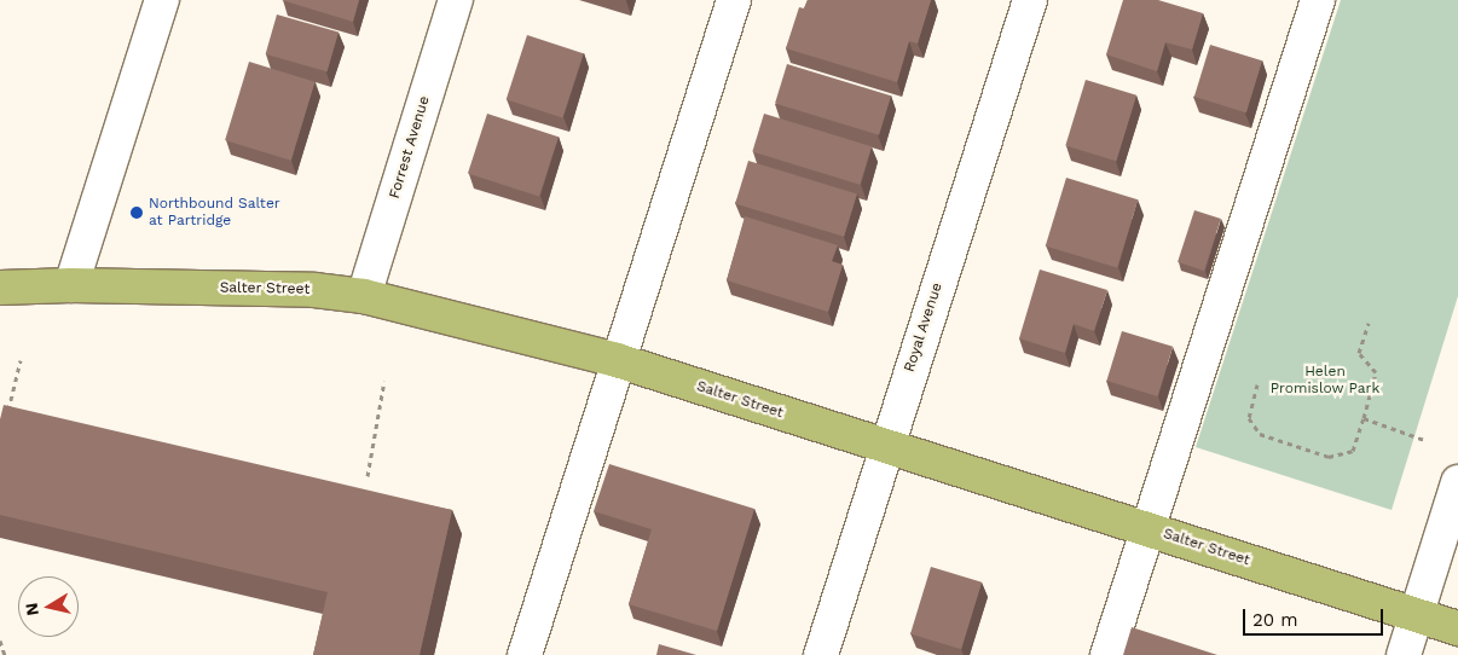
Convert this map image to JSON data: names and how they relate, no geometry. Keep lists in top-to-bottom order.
{
  "streets": {
    "main road": ["Salter Street"],
    "street": ["Forrest Avenue", "Royal Avenue"]
  },
  "crossings": [
    ["Forrest Avenue", "Salter Street"],
    ["Salter Street", "Royal Avenue"]
  ],
  "parks": ["Helen Promislow Park"],
  "places": ["Northbound Salter at Partridge"],
  "scale_bar": "20 m",
  "north": "left"
}
